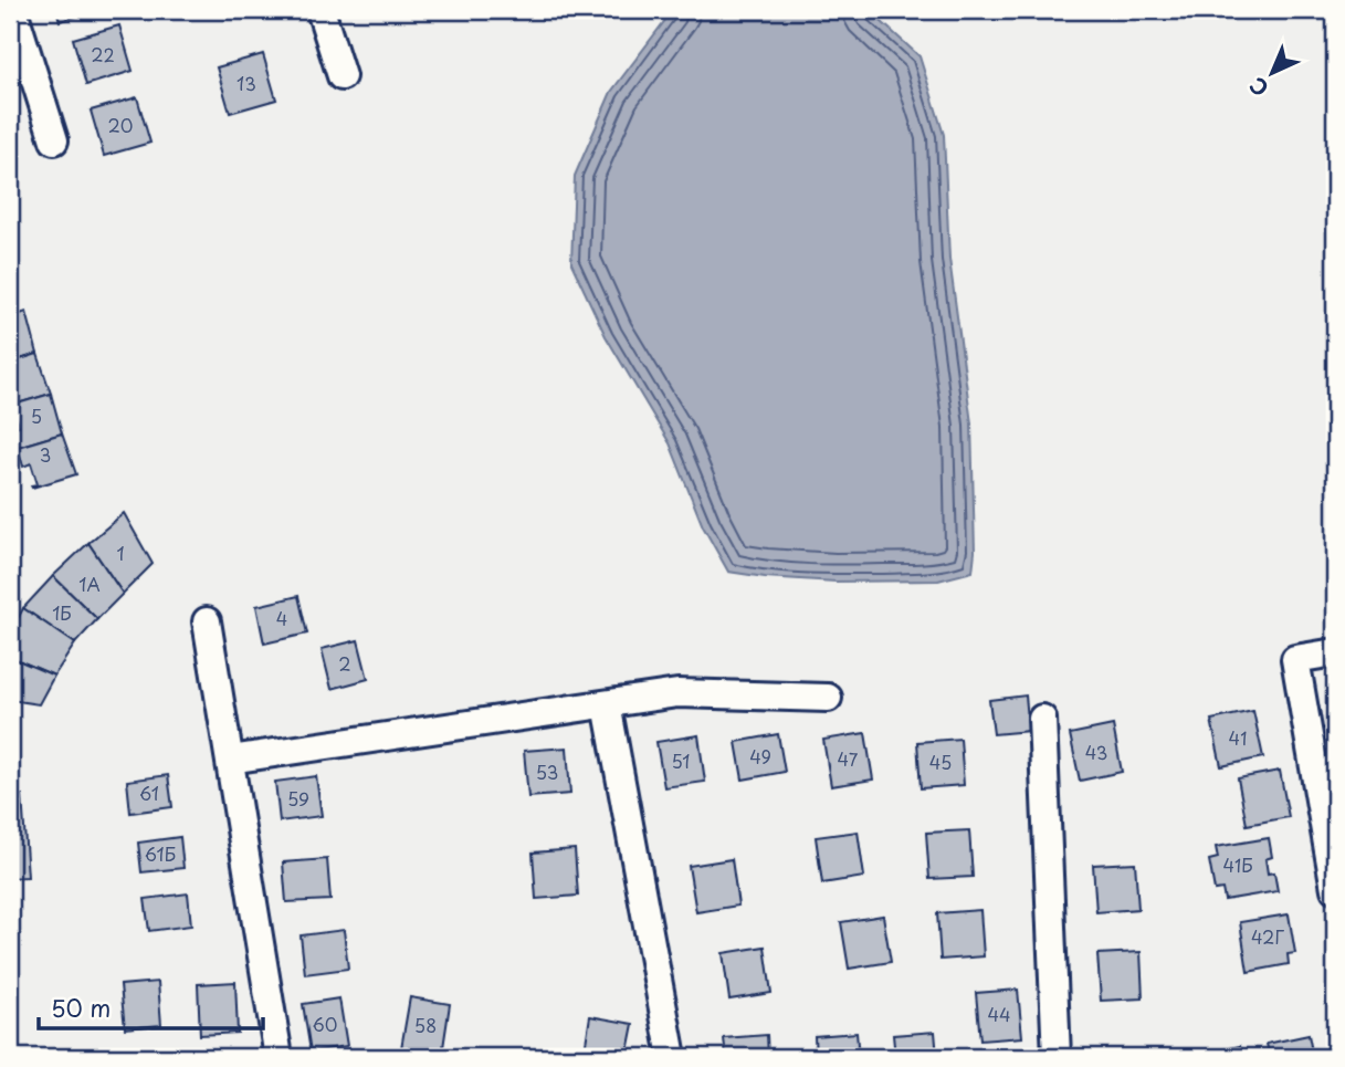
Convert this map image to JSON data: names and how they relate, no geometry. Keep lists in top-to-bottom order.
{
  "house_numbers": [
    "22",
    "13",
    "20",
    "5",
    "3",
    "1",
    "1А",
    "1Б",
    "4",
    "2",
    "41",
    "43",
    "49",
    "47",
    "51",
    "45",
    "53",
    "61",
    "59",
    "61Б",
    "41Б",
    "42Г",
    "44",
    "60",
    "58"
  ],
  "scale_bar": "50 m",
  "north": "bottom left"
}
